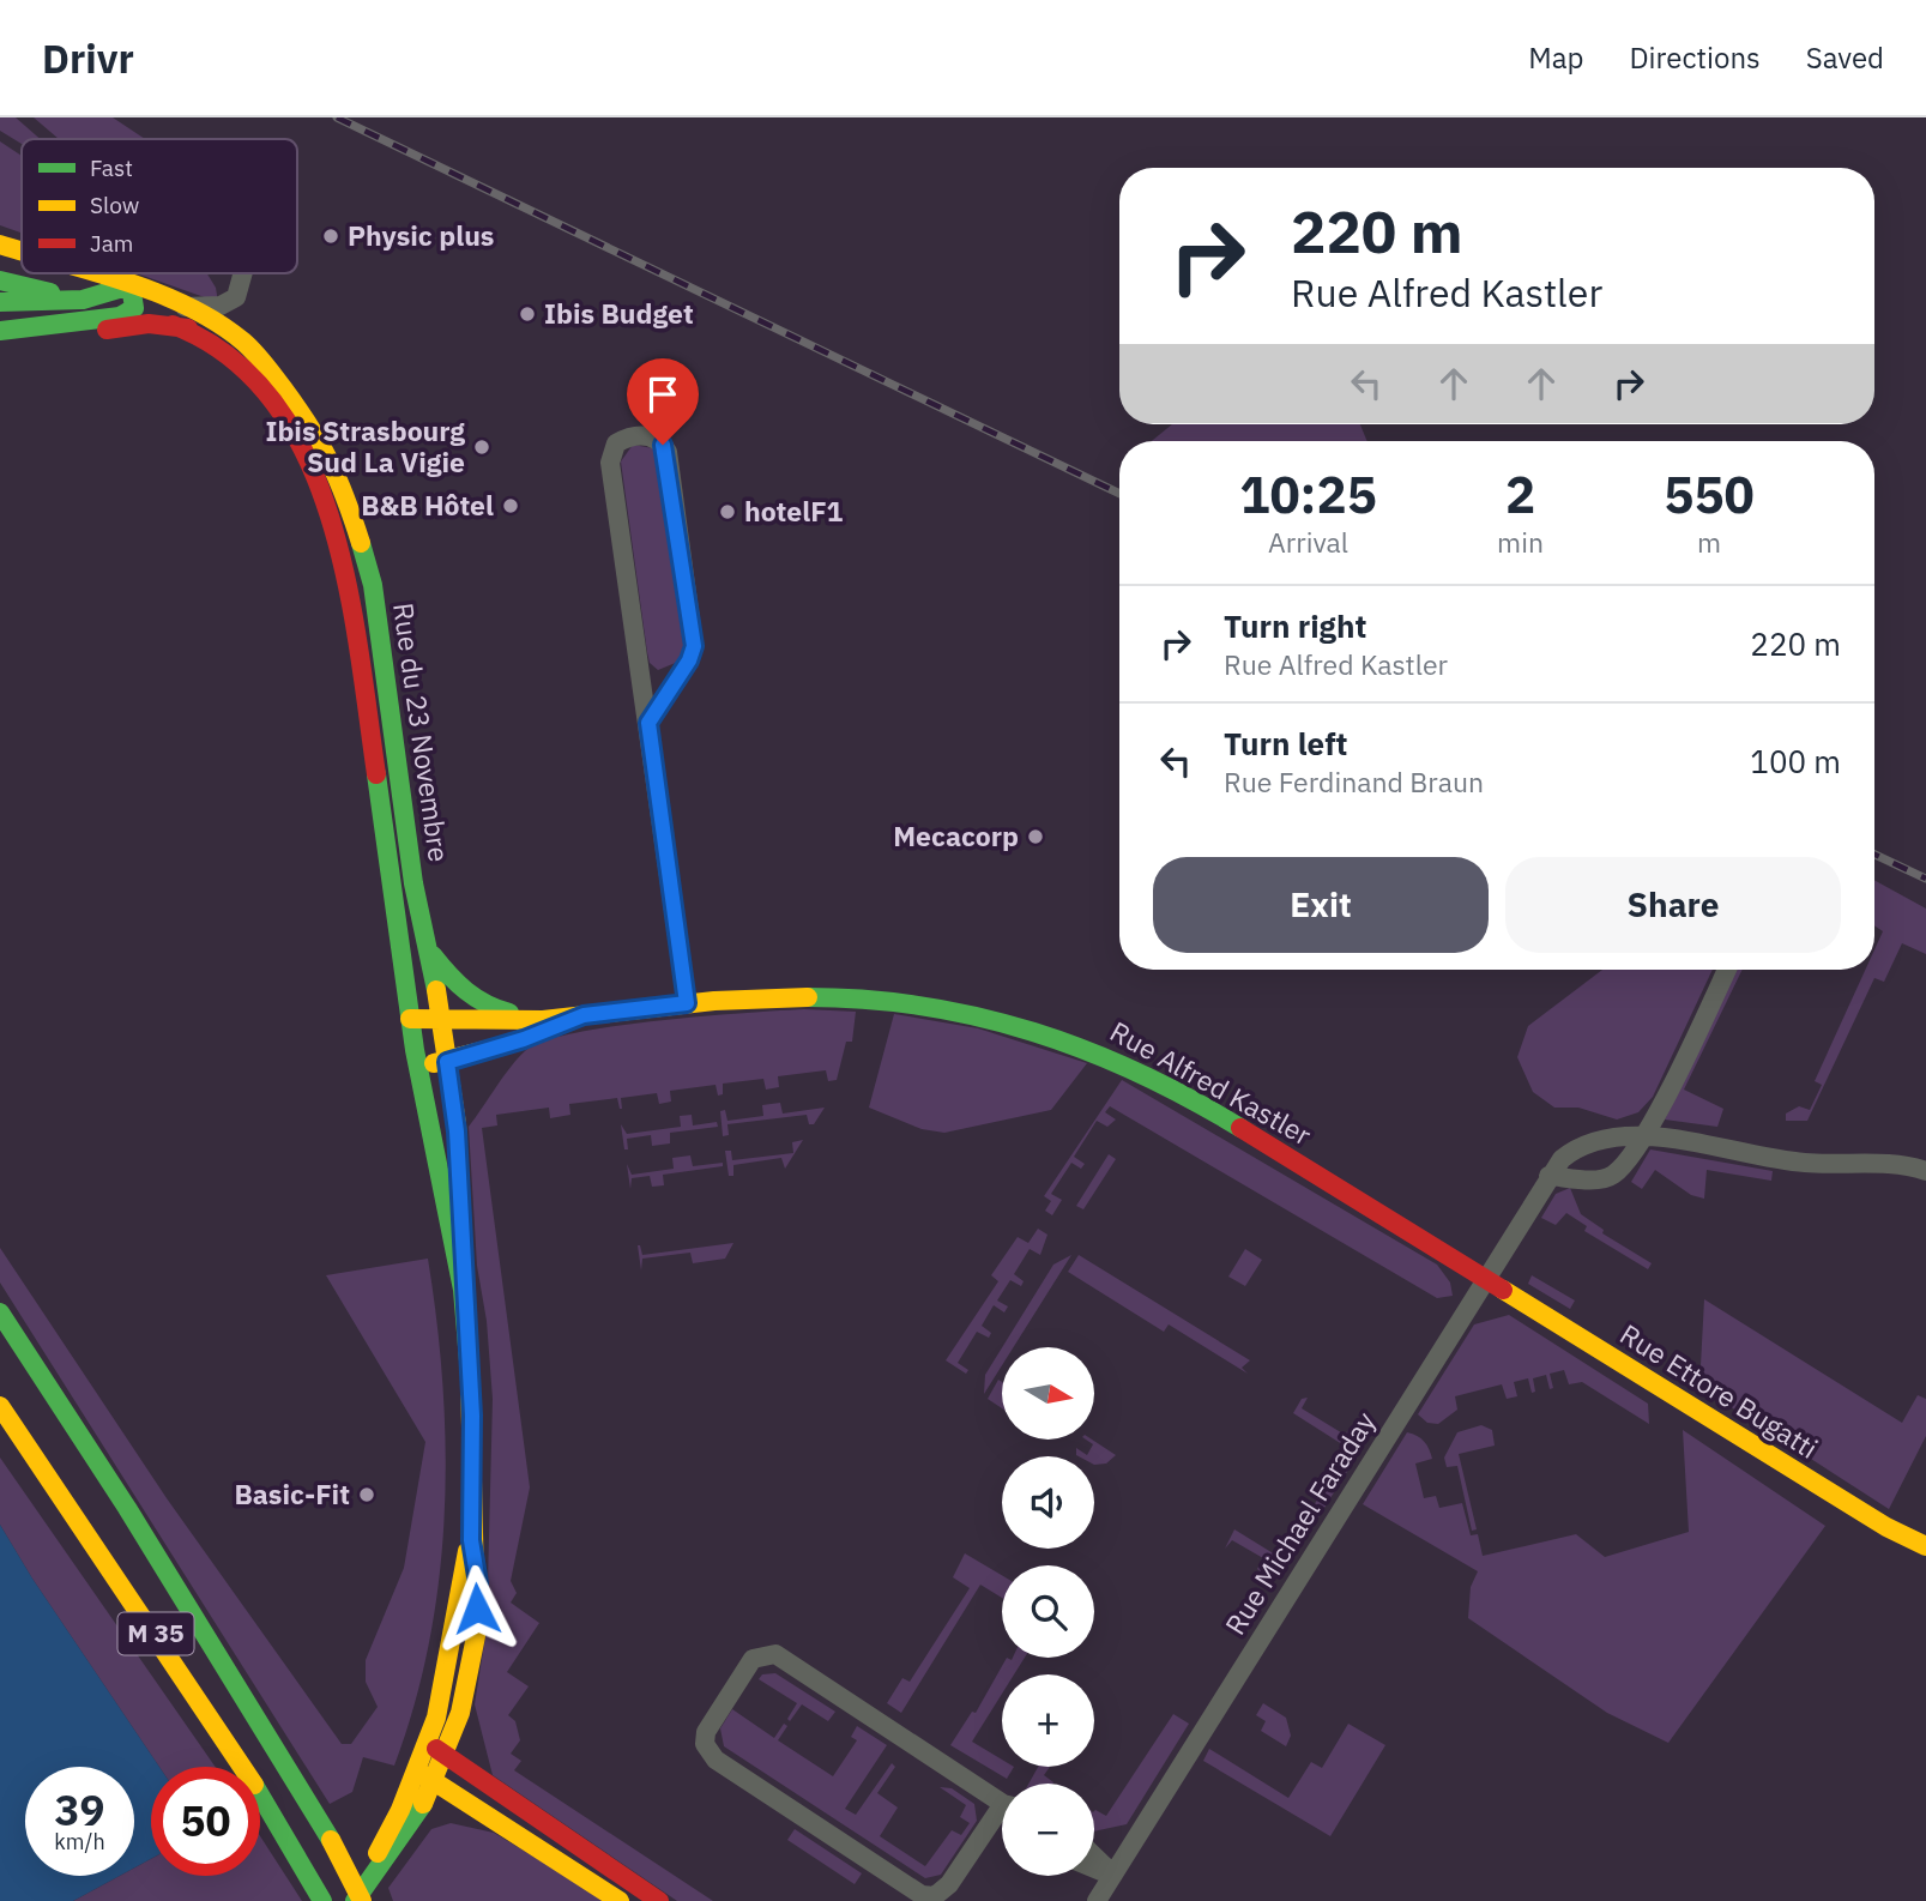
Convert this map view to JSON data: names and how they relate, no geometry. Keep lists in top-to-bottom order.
{
  "streets": {
    "main road": [
      "Rue du 23 Novembre",
      "Rue Alfred Kastler",
      "Rue Ettore Bugatti",
      "M 35"
    ],
    "street": ["Rue Michael Faraday"]
  },
  "crossings": [
    ["Rue du 23 Novembre", "Rue Alfred Kastler"],
    ["Rue Alfred Kastler", "Rue Ettore Bugatti"],
    ["Rue Alfred Kastler", "Rue Michael Faraday"],
    ["Rue Ettore Bugatti", "Rue Michael Faraday"]
  ],
  "places": [
    "Physic plus",
    "Ibis Budget",
    "Ibis Strasbourg Sud La Vigie",
    "B&B Hôtel",
    "hotelF1",
    "Mecacorp",
    "Basic-Fit"
  ],
  "legend": ["Fast", "Slow", "Jam"],
  "north": "right",
  "page": {
    "header": "Drivr",
    "nav": ["Map", "Directions", "Saved"],
    "turn": ["220 m", "Rue Alfred Kastler"],
    "eta": [
      "10:25",
      "Arrival",
      "2",
      "min",
      "550",
      "m"
    ],
    "list": [
      {
        "name": "Turn right",
        "note": "Rue Alfred Kastler",
        "value": "220 m"
      },
      {
        "name": "Turn left",
        "note": "Rue Ferdinand Braun",
        "value": "100 m"
      }
    ],
    "buttons": ["Exit", "Share"],
    "map_buttons": ["+", "−"],
    "speed": "39 km/h",
    "limit": "50"
  }
}
